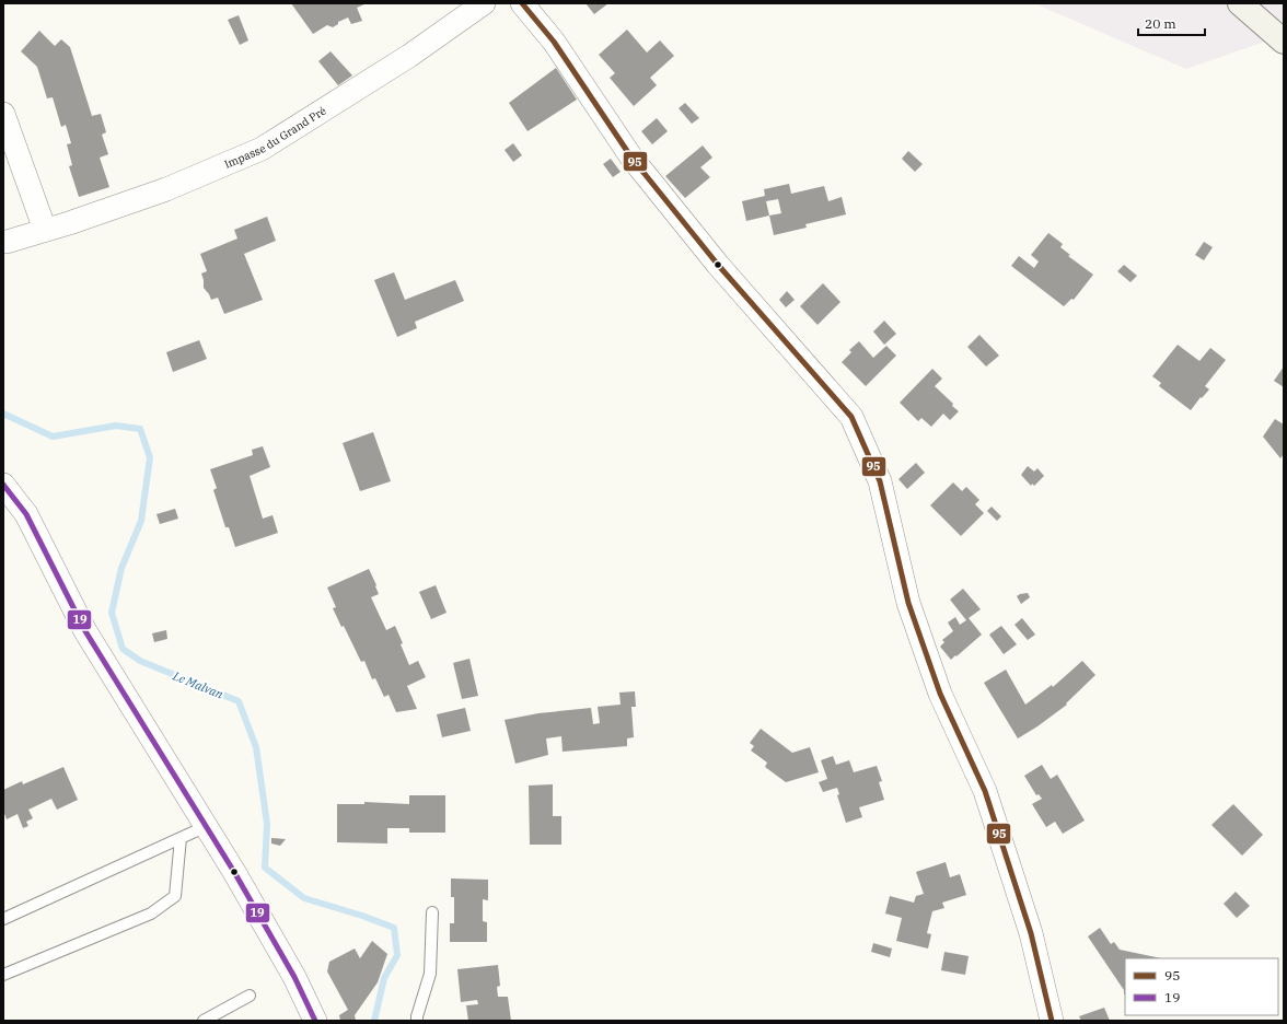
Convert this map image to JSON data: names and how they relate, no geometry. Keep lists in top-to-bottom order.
{
  "streets": {
    "street": ["Impasse du Grand Pré"]
  },
  "water": ["Le Malvan"],
  "lines": ["transit line 95", "transit line 19"],
  "legend": ["95", "19"],
  "scale_bar": "20 m"
}
